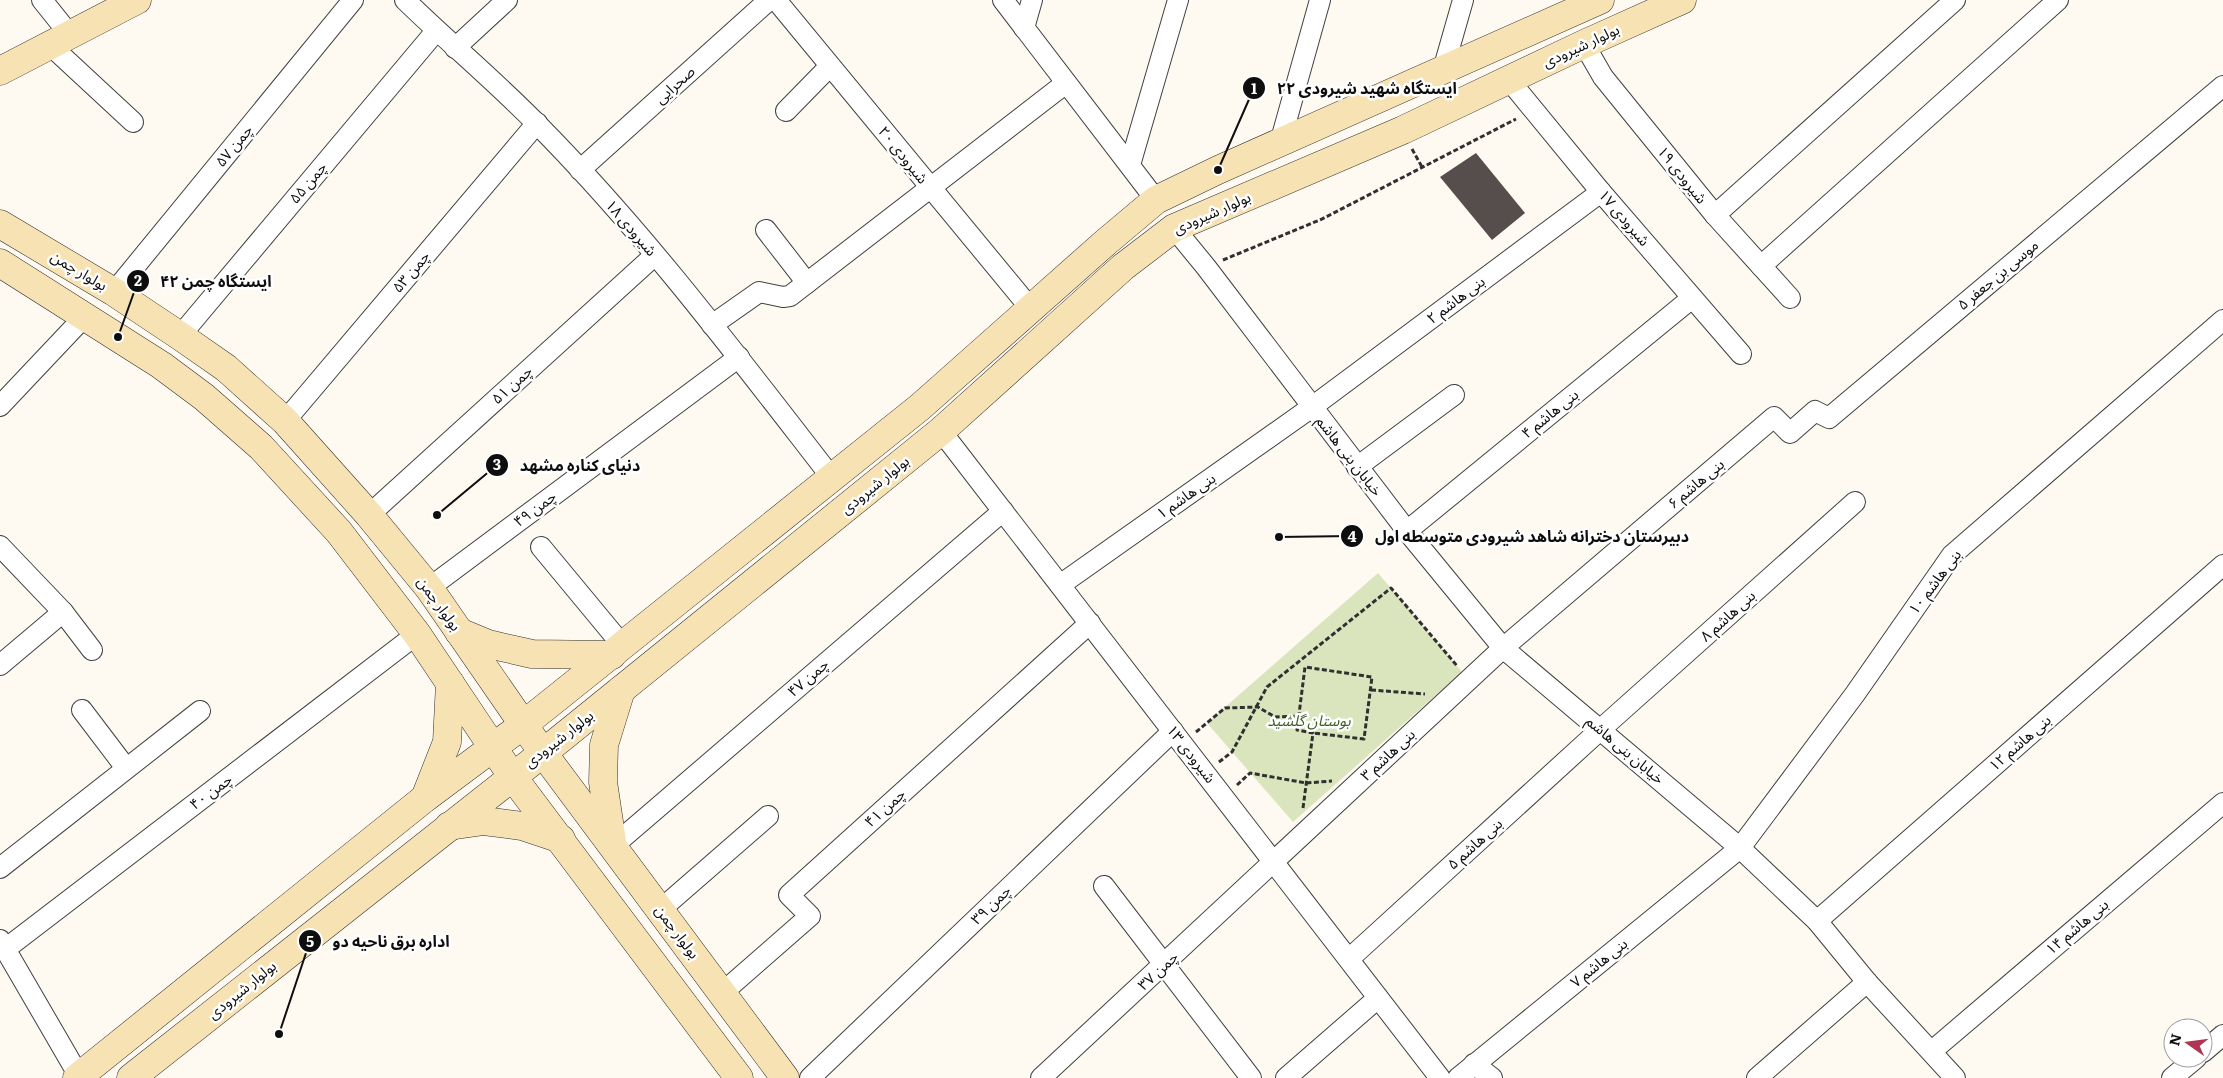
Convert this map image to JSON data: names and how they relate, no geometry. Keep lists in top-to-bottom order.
{
  "streets": {
    "main road": ["بولوار شیرودی", "بولوار چمن"],
    "street": [
      "صحرایی",
      "چمن ۵۷",
      "شیرودی ۲۰",
      "شیرودی ۱۹",
      "چمن ۵۵",
      "شیرودی ۱۷",
      "شیرودی ۱۸",
      "چمن ۵۳",
      "موسی بن جعفر ۵",
      "بنی هاشم ۲",
      "چمن ۵۱",
      "بنی هاشم ۴",
      "خیابان بنی هاشم",
      "بنی هاشم ۶",
      "بنی هاشم ۱",
      "چمن ۴۹",
      "بنی هاشم ۱۰",
      "بنی هاشم ۸",
      "چمن ۴۷",
      "بنی هاشم ۱۲",
      "شیرودی ۱۳",
      "بنی هاشم ۳",
      "چمن ۴۰",
      "چمن ۴۱",
      "بنی هاشم ۵",
      "چمن ۳۹",
      "بنی هاشم ۱۴",
      "بنی هاشم ۷",
      "چمن ۳۷"
    ]
  },
  "crossings": [
    ["بولوار شیرودی", "شیرودی ۱۹"],
    ["بولوار شیرودی", "شیرودی ۱۷"],
    ["بولوار شیرودی", "بولوار چمن"],
    ["بولوار شیرودی", "خیابان بنی هاشم"],
    ["بولوار شیرودی", "شیرودی ۱۳"],
    ["صحرایی", "شیرودی ۱۸"],
    ["چمن ۵۷", "بولوار چمن"],
    ["چمن ۵۵", "شیرودی ۱۸"],
    ["چمن ۵۵", "بولوار چمن"],
    ["شیرودی ۱۷", "بنی هاشم ۲"],
    ["شیرودی ۱۷", "بنی هاشم ۴"],
    ["شیرودی ۱۸", "چمن ۵۳"],
    ["شیرودی ۱۸", "چمن ۵۱"],
    ["شیرودی ۱۸", "چمن ۴۹"],
    ["بولوار چمن", "چمن ۵۳"],
    ["بولوار چمن", "چمن ۵۱"],
    ["بولوار چمن", "چمن ۴۹"],
    ["بولوار چمن", "چمن ۴۷"],
    ["بولوار چمن", "چمن ۴۱"],
    ["موسی بن جعفر ۵", "بنی هاشم ۶"],
    ["بنی هاشم ۲", "خیابان بنی هاشم"],
    ["بنی هاشم ۲", "بنی هاشم ۱"],
    ["بنی هاشم ۴", "خیابان بنی هاشم"],
    ["خیابان بنی هاشم", "بنی هاشم ۶"],
    ["خیابان بنی هاشم", "بنی هاشم ۱"],
    ["خیابان بنی هاشم", "بنی هاشم ۱۰"],
    ["خیابان بنی هاشم", "بنی هاشم ۸"],
    ["خیابان بنی هاشم", "بنی هاشم ۱۲"],
    ["خیابان بنی هاشم", "بنی هاشم ۳"],
    ["خیابان بنی هاشم", "بنی هاشم ۵"],
    ["خیابان بنی هاشم", "بنی هاشم ۱۴"],
    ["خیابان بنی هاشم", "بنی هاشم ۷"],
    ["بنی هاشم ۶", "بنی هاشم ۳"],
    ["بنی هاشم ۱", "شیرودی ۱۳"],
    ["بنی هاشم ۱۰", "بنی هاشم ۷"],
    ["بنی هاشم ۸", "بنی هاشم ۵"],
    ["چمن ۴۷", "شیرودی ۱۳"],
    ["شیرودی ۱۳", "بنی هاشم ۳"],
    ["شیرودی ۱۳", "چمن ۴۱"],
    ["شیرودی ۱۳", "بنی هاشم ۵"],
    ["شیرودی ۱۳", "چمن ۳۹"],
    ["شیرودی ۱۳", "چمن ۳۷"],
    ["بنی هاشم ۳", "چمن ۳۷"]
  ],
  "parks": ["بوستان گلشید"],
  "places": [
    "ایستگاه شهید شیرودی ۲۲",
    "ایستگاه چمن ۴۲",
    "دنیای کناره مشهد",
    "دبیرستان دخترانه شاهد شیرودی متوسطه اول",
    "اداره برق ناحیه دو"
  ],
  "north": "left"
}
